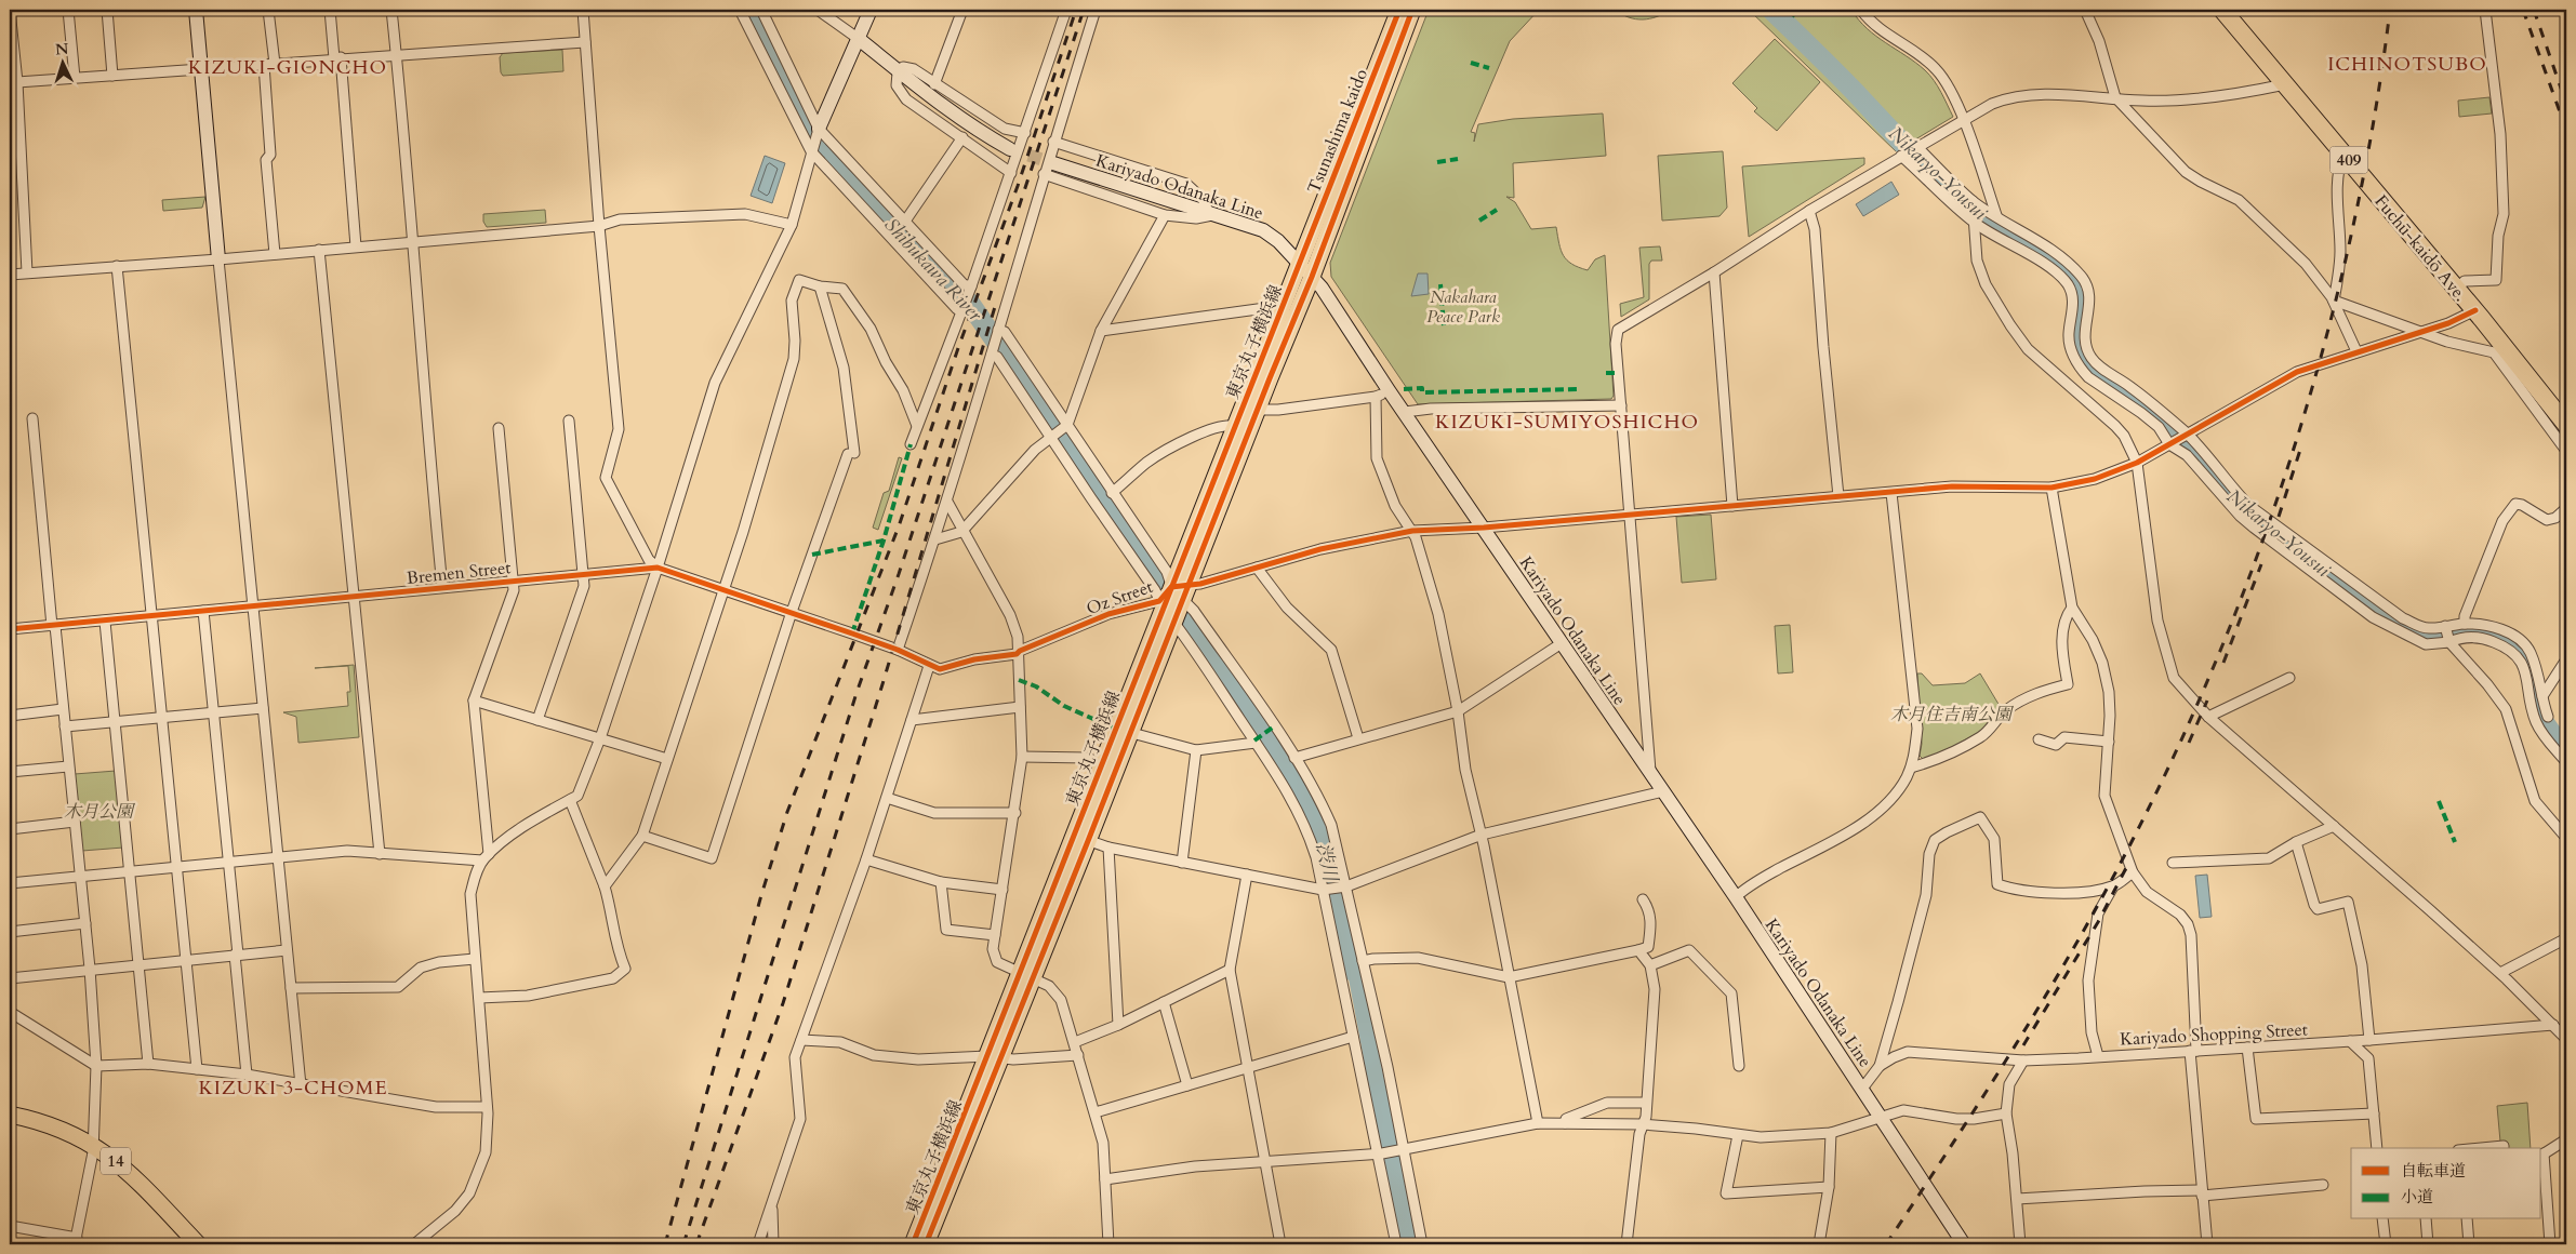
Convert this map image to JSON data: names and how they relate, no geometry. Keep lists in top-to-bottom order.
{
  "streets": {
    "highway": ["409", "Fuchū-kaidō Ave."],
    "main road": ["Tsunashima kaido", "東京丸子横浜線", "14"],
    "street": [
      "Kariyado Odanaka Line",
      "Bremen Street",
      "Oz Street",
      "Kariyado Shopping Street"
    ]
  },
  "crossings": [
    ["Tsunashima kaido", "Kariyado Odanaka Line"],
    ["Tsunashima kaido", "東京丸子横浜線"],
    ["409", "Fuchū-kaidō Ave."],
    ["Kariyado Odanaka Line", "東京丸子横浜線"],
    ["東京丸子横浜線", "Oz Street"],
    ["Bremen Street", "Oz Street"]
  ],
  "districts": [
    "ICHINOTSUBO",
    "KIZUKI-GIONCHO",
    "KIZUKI-SUMIYOSHICHO",
    "KIZUKI 3-CHOME"
  ],
  "water": ["Nikaryo-Yousui", "Shibukawa River", "渋川"],
  "parks": ["Nakahara Peace Park", "木月住吉南公園", "木月公園"],
  "legend": ["自転車道", "小道"],
  "north": "top"
}
